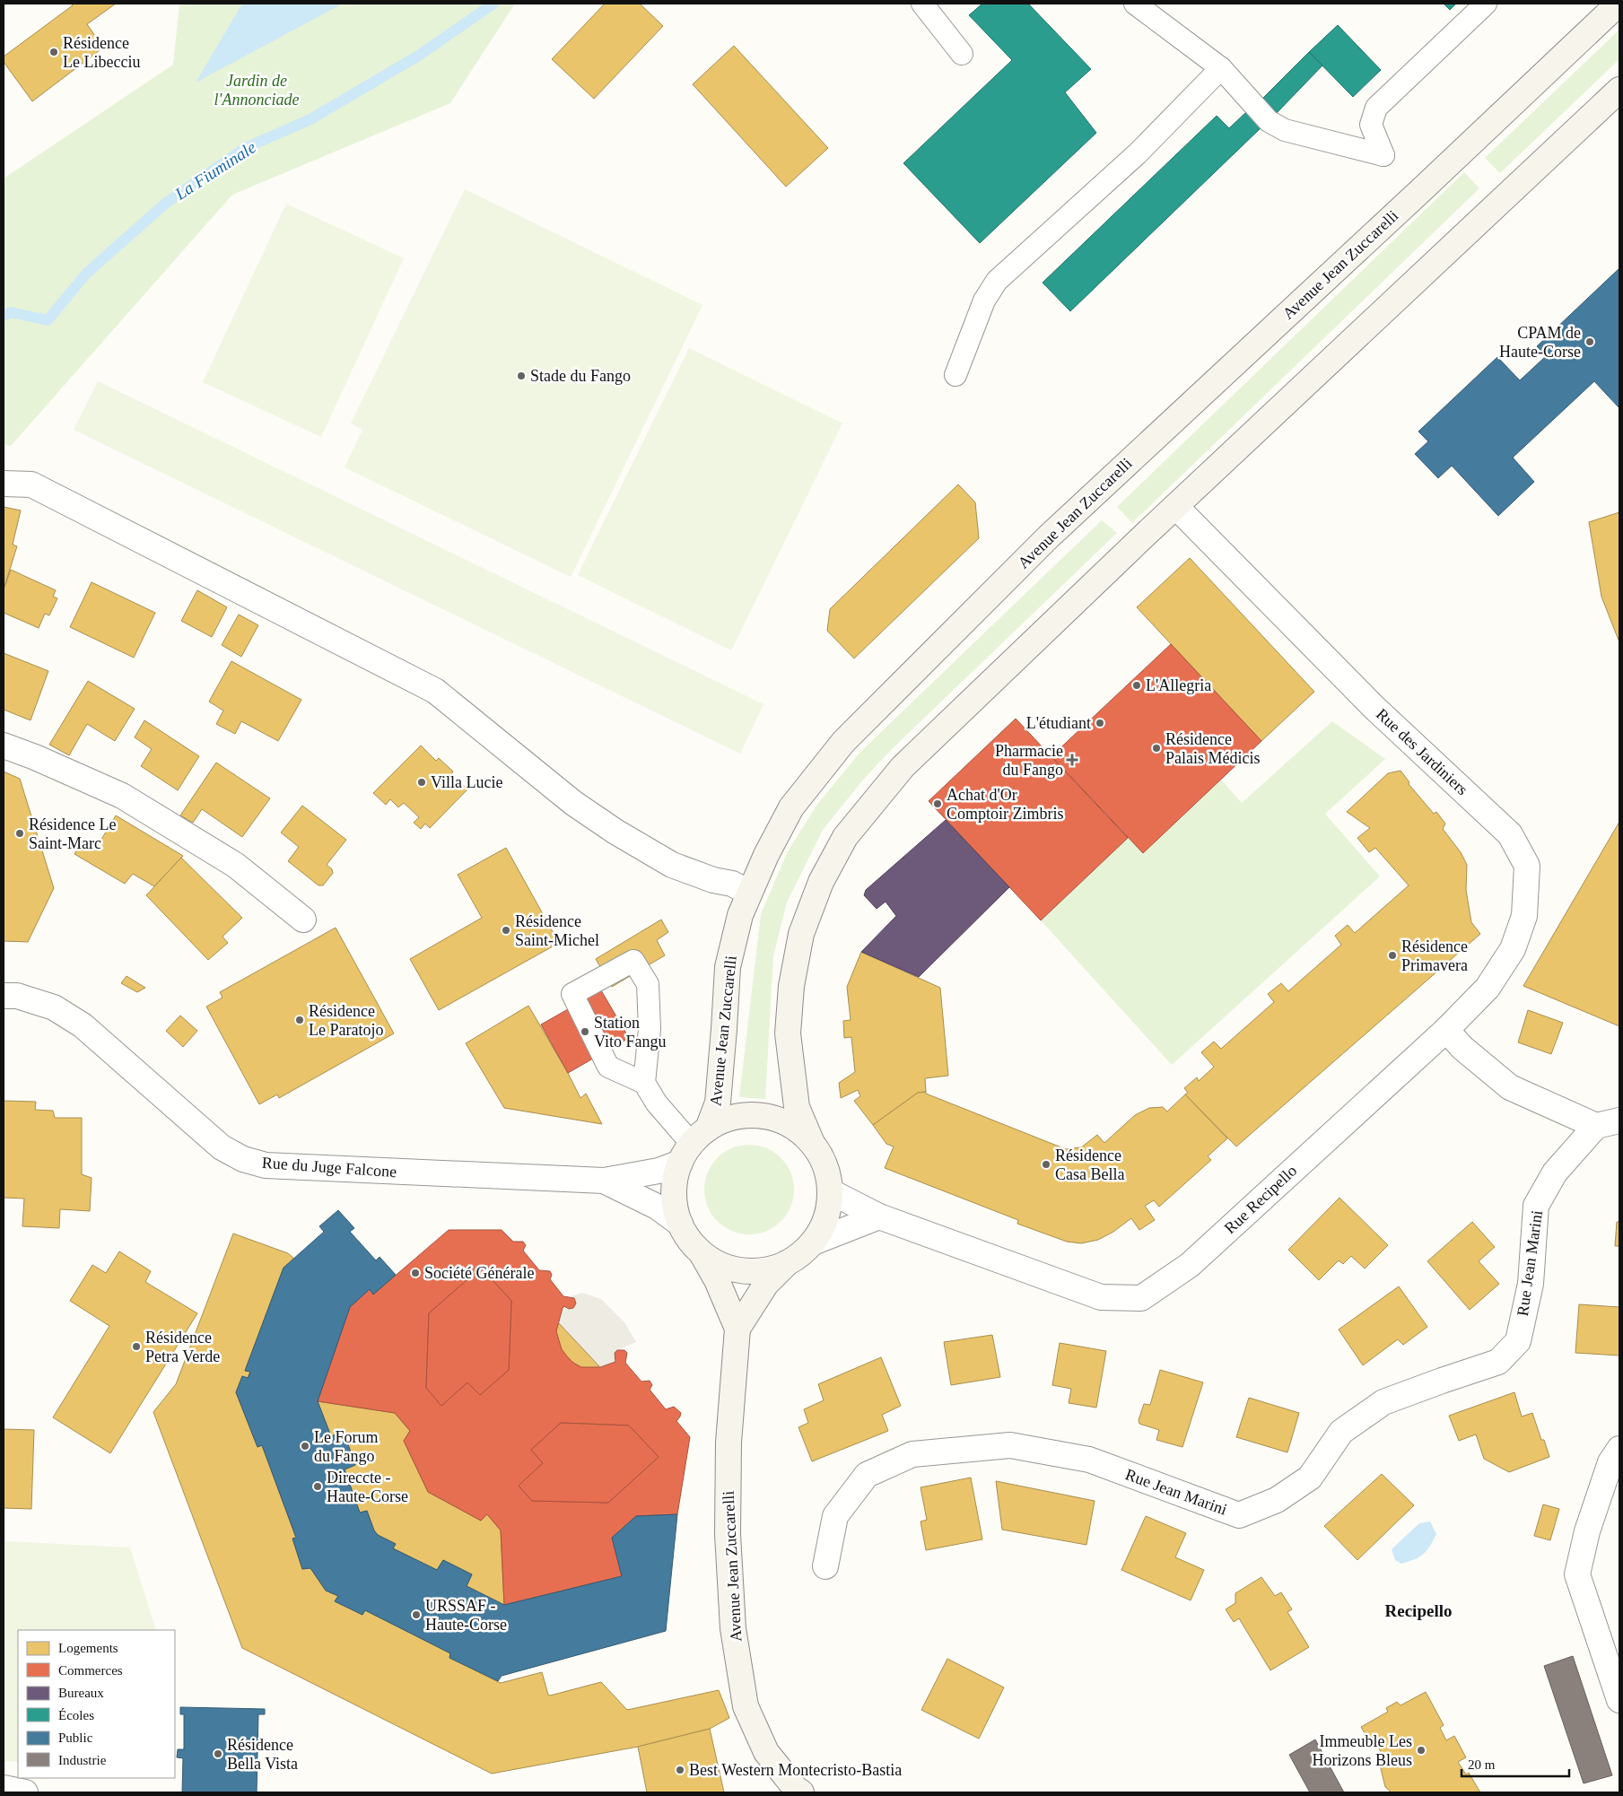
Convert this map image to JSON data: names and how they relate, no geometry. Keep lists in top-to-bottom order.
{
  "streets": {
    "main road": ["Avenue Jean Zuccarelli"],
    "street": [
      "Rue des Jardiniers",
      "Rue du Juge Falcone",
      "Rue Recipello",
      "Rue Jean Marini"
    ]
  },
  "crossings": [
    ["Avenue Jean Zuccarelli", "Rue du Juge Falcone"],
    ["Avenue Jean Zuccarelli", "Rue Recipello"],
    ["Rue des Jardiniers", "Rue Recipello"],
    ["Rue du Juge Falcone", "Rue Recipello"]
  ],
  "districts": ["Recipello"],
  "water": ["La Fiuminale"],
  "parks": ["Jardin de l'Annonciade"],
  "places": {
    "other": [
      "Résidence Le Libecciu",
      "CPAM de Haute-Corse",
      "Stade du Fango",
      "L'Allegria",
      "L'étudiant",
      "Résidence Palais Médicis",
      "Villa Lucie",
      "Achat d'Or Comptoir Zimbris",
      "Résidence Le Saint-Marc",
      "Résidence Saint-Michel",
      "Résidence Primavera",
      "Résidence Le Paratojo",
      "Station Vito Fangu",
      "Résidence Casa Bella",
      "Société Générale",
      "Résidence Petra Verde",
      "Le Forum du Fango",
      "Direccte - Haute-Corse",
      "URSSAF - Haute-Corse",
      "Immeuble Les Horizons Bleus",
      "Résidence Bella Vista",
      "Best Western Montecristo-Bastia"
    ],
    "health": ["Pharmacie du Fango"]
  },
  "legend": [
    "Logements",
    "Commerces",
    "Bureaux",
    "Écoles",
    "Public",
    "Industrie"
  ],
  "scale_bar": "20 m"
}
